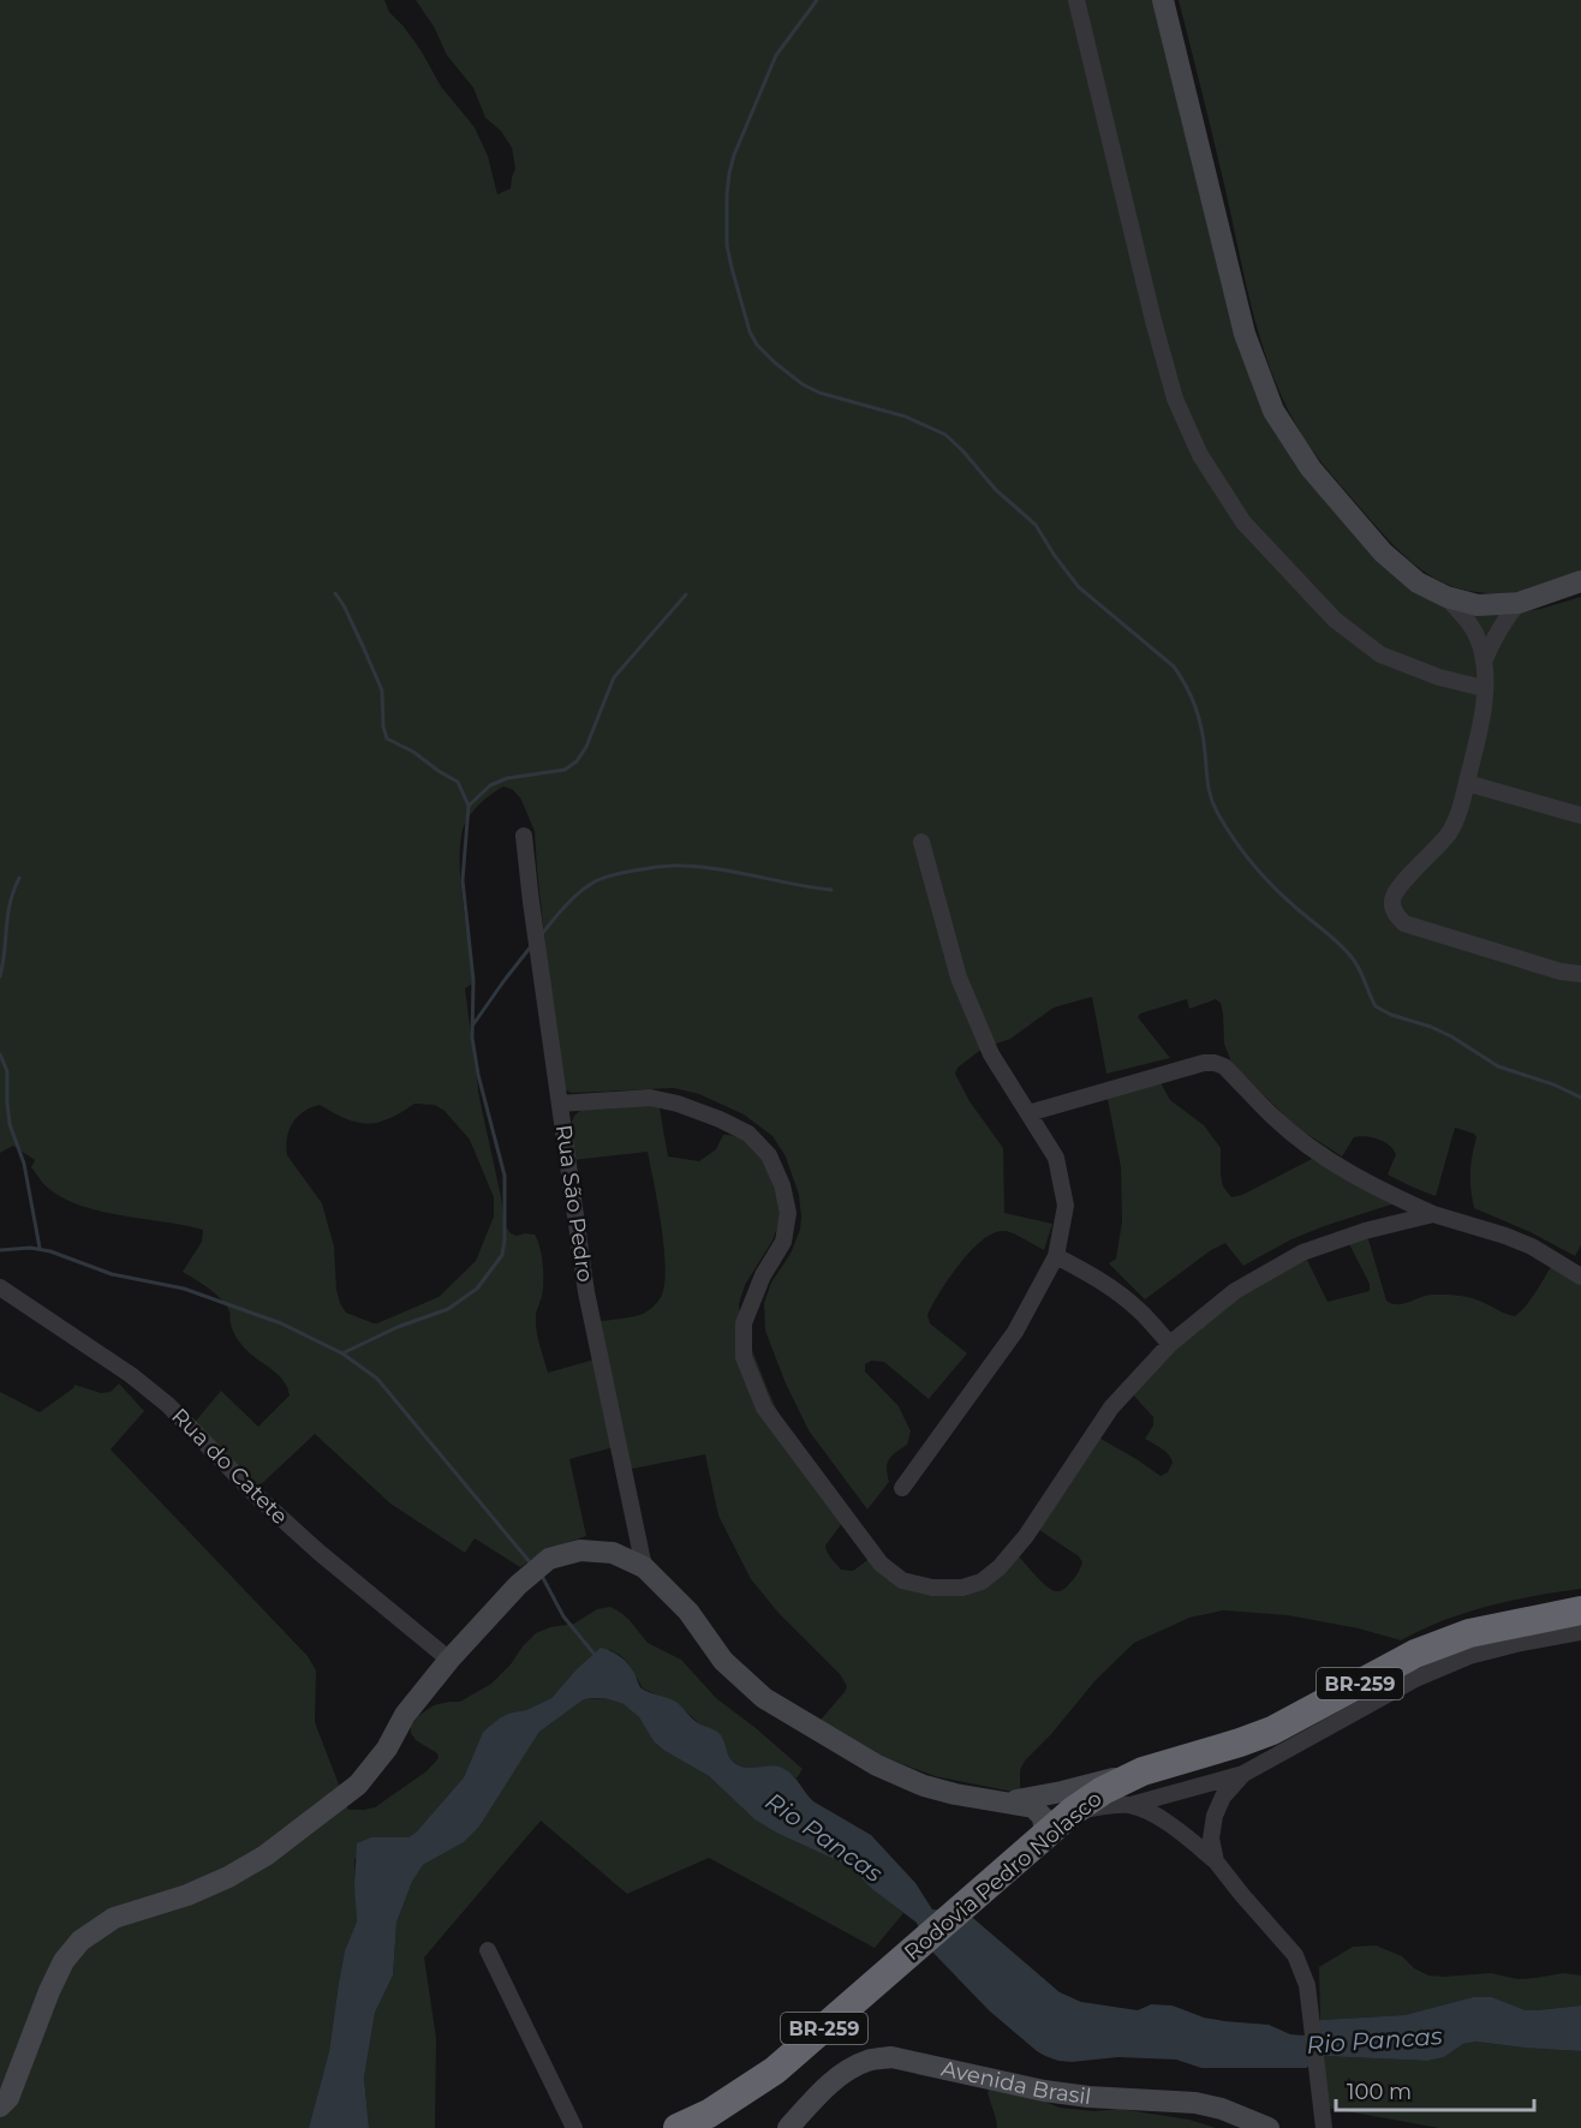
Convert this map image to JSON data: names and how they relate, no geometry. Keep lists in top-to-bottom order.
{
  "streets": {
    "highway": ["BR-259", "Rodovia Pedro Nolasco"],
    "street": ["Rua São Pedro", "Rua do Catete", "Avenida Brasil"]
  },
  "water": ["Rio Pancas"],
  "scale_bar": "100 m"
}
